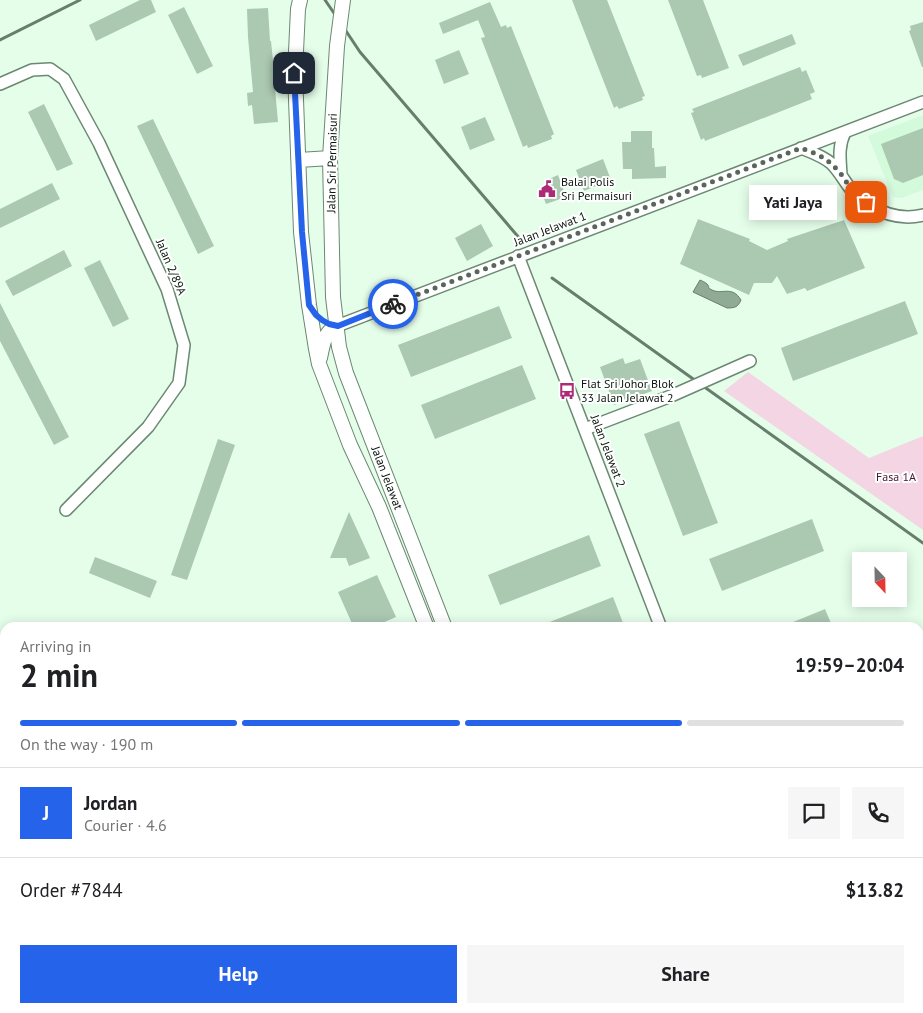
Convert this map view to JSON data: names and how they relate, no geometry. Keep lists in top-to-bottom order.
{
  "streets": {
    "street": [
      "Jalan Sri Permaisuri",
      "Jalan Jelawat 1",
      "Jalan 2/89A",
      "Jalan Jelawat 2",
      "Jalan Jelawat"
    ]
  },
  "crossings": [
    ["Jalan Sri Permaisuri", "Jalan Jelawat 1"],
    ["Jalan Sri Permaisuri", "Jalan Jelawat"],
    ["Jalan Jelawat 1", "Jalan Jelawat 2"],
    ["Jalan Jelawat 1", "Jalan Jelawat"]
  ],
  "parks": ["Fasa 1A"],
  "places": {
    "public building": ["Balai Polis Sri Permaisuri"],
    "other": ["Yati Jaya"],
    "bus stop": ["Flat Sri Johor Blok 33 Jalan Jelawat 2"]
  },
  "north": "bottom",
  "page": {
    "bubble": "Yati Jaya",
    "heading": ["2 min", "Arriving in", "19:59–20:04"],
    "panel": [
      "Jordan",
      "Courier · 4.6",
      "Order #7844",
      "$13.82"
    ],
    "bar": "On the way · 190 m",
    "round": "J",
    "buttons": ["Help", "Share"]
  }
}
